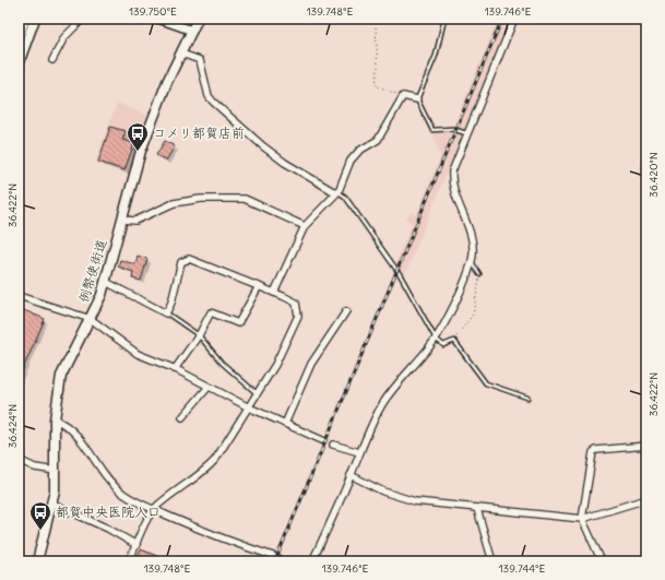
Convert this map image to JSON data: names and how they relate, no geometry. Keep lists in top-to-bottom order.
{
  "streets": {
    "main road": ["例幣使街道"]
  },
  "places": {
    "bus stop": ["コメリ都賀店前", "都賀中央医院入口"]
  },
  "coordinates": [
    "139.750°E",
    "139.748°E",
    "139.746°E",
    "36.420°N",
    "36.422°N",
    "36.424°N",
    "139.744°E"
  ]
}
